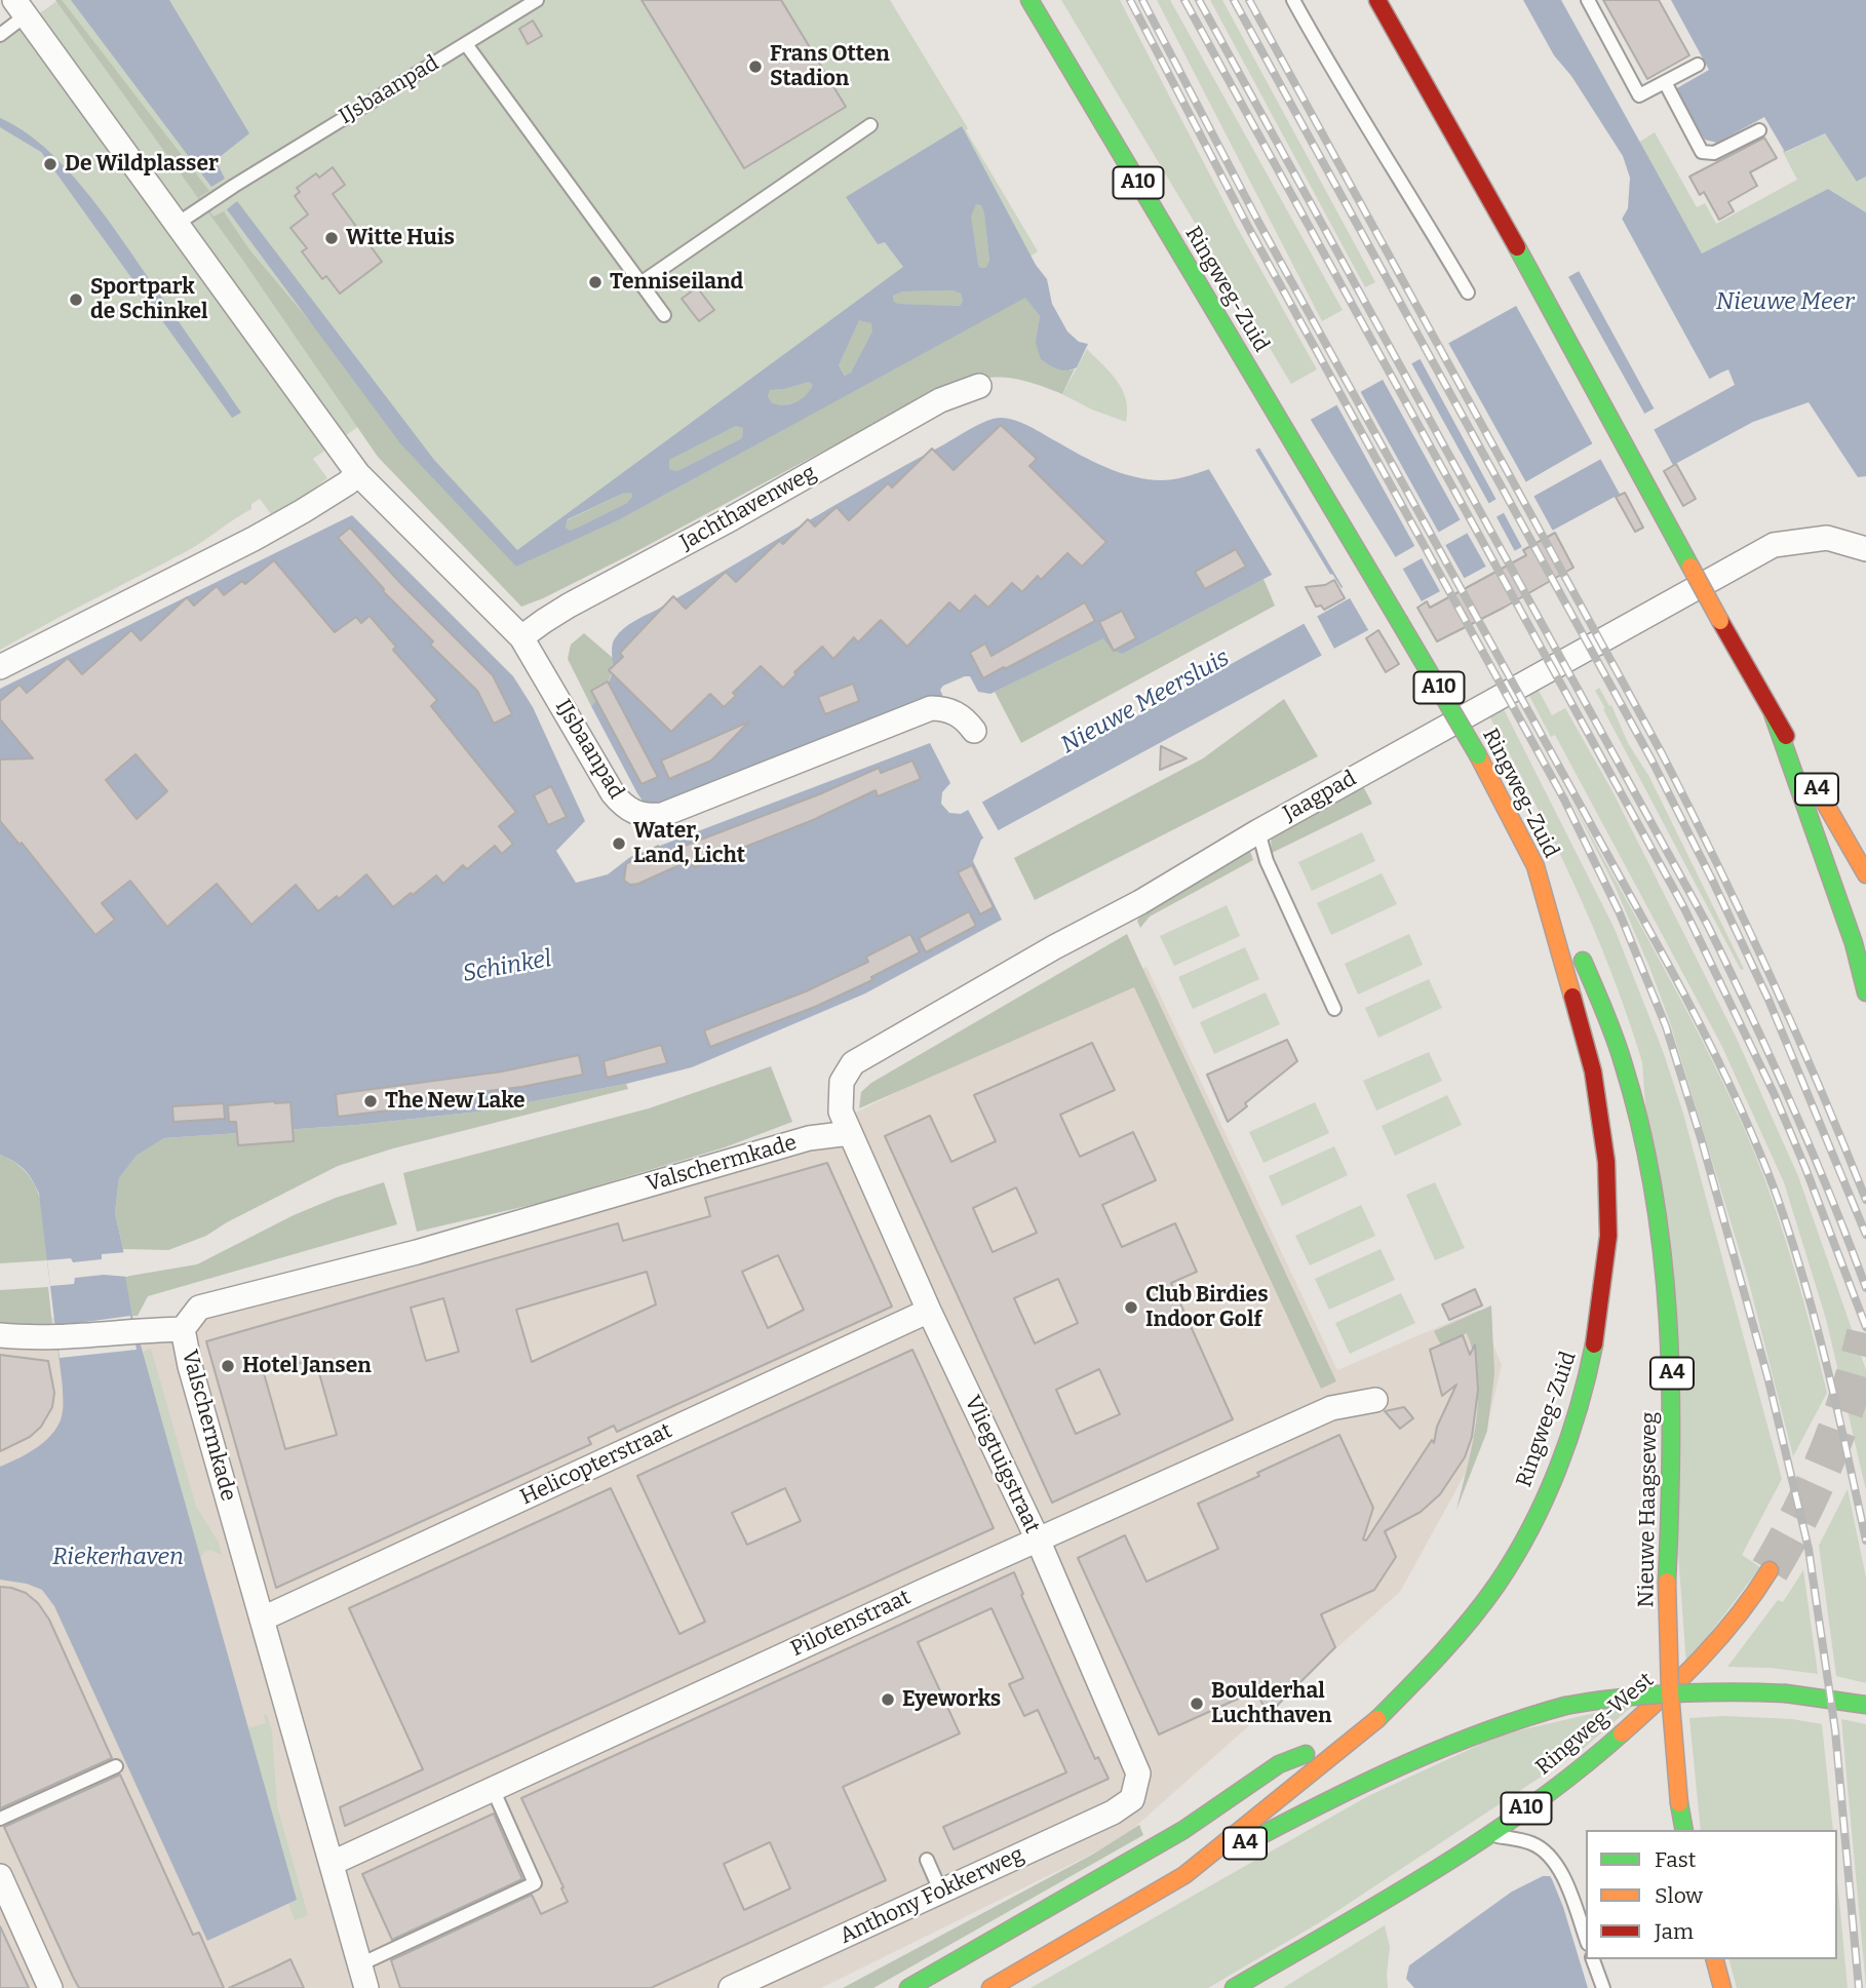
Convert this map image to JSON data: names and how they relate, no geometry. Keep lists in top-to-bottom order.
{
  "streets": {
    "highway": [
      "A10",
      "Ringweg-Zuid",
      "A4",
      "Nieuwe Haagseweg",
      "Ringweg-West"
    ],
    "street": [
      "IJsbaanpad",
      "Jachthavenweg",
      "Jaagpad",
      "Valschermkade",
      "Helicopterstraat",
      "Vliegtuigstraat",
      "Pilotenstraat",
      "Anthony Fokkerweg"
    ]
  },
  "crossings": [
    ["IJsbaanpad", "Jachthavenweg"],
    ["A10", "Ringweg-Zuid"],
    ["A10", "A4"],
    ["Ringweg-Zuid", "Nieuwe Haagseweg"],
    ["Jaagpad", "Valschermkade"],
    ["Jaagpad", "Vliegtuigstraat"],
    ["Valschermkade", "Helicopterstraat"],
    ["Valschermkade", "Vliegtuigstraat"],
    ["Valschermkade", "Pilotenstraat"],
    ["Helicopterstraat", "Vliegtuigstraat"],
    ["Vliegtuigstraat", "Pilotenstraat"],
    ["Vliegtuigstraat", "Anthony Fokkerweg"]
  ],
  "water": [
    "Nieuwe Meer",
    "Nieuwe Meersluis",
    "Schinkel",
    "Riekerhaven"
  ],
  "places": [
    "Frans Otten Stadion",
    "De Wildplasser",
    "Witte Huis",
    "Tenniseiland",
    "Sportpark de Schinkel",
    "Water, Land, Licht",
    "The New Lake",
    "Club Birdies Indoor Golf",
    "Hotel Jansen",
    "Eyeworks",
    "Boulderhal Luchthaven"
  ],
  "legend": ["Fast", "Slow", "Jam"]
}
